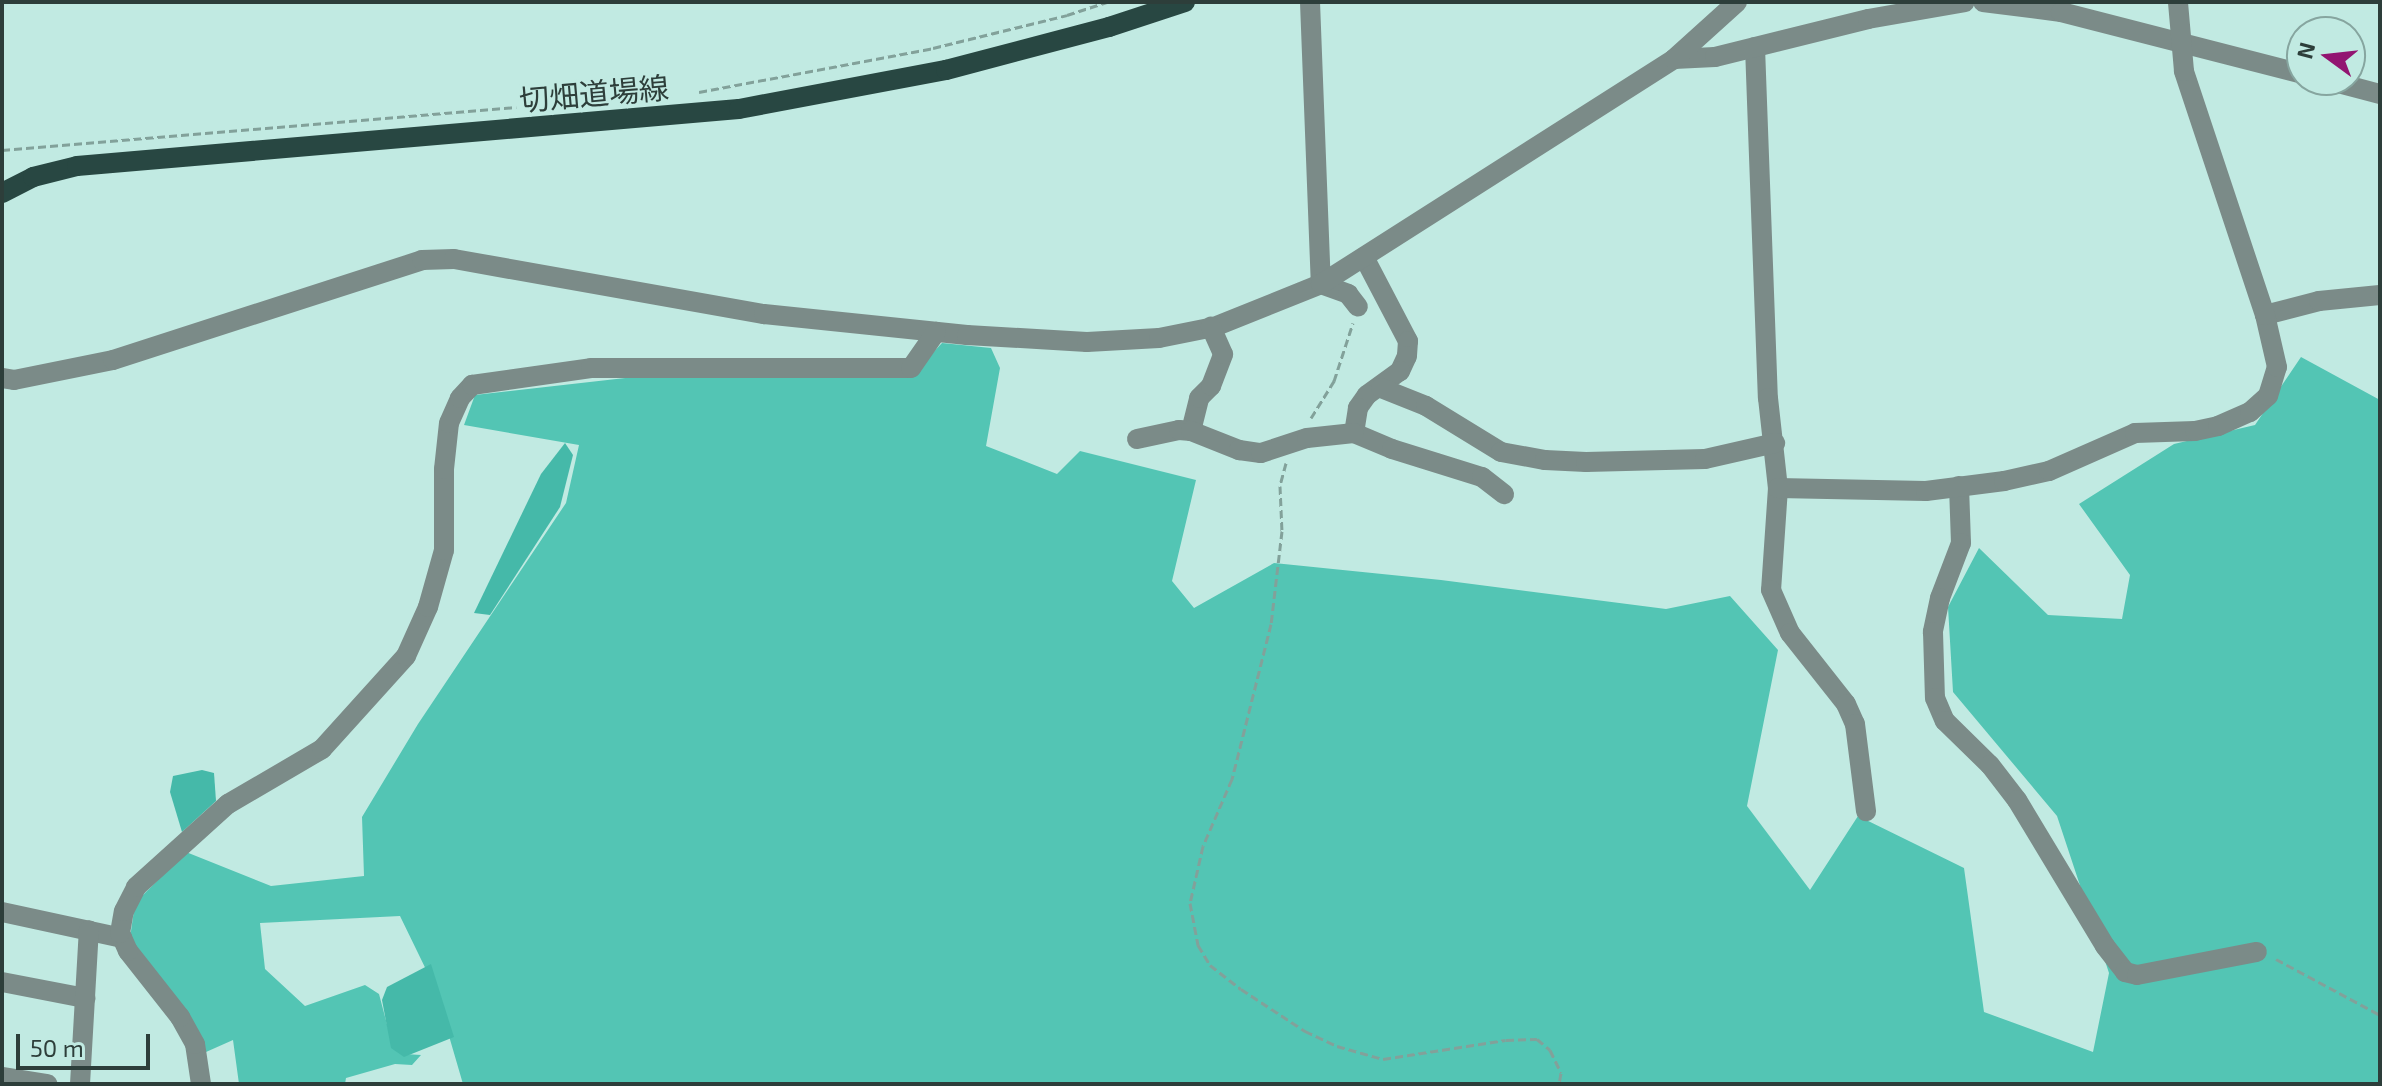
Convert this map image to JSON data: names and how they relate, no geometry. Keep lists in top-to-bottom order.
{
  "streets": {
    "main road": ["切畑道場線"]
  },
  "scale_bar": "50 m",
  "north": "left"
}
